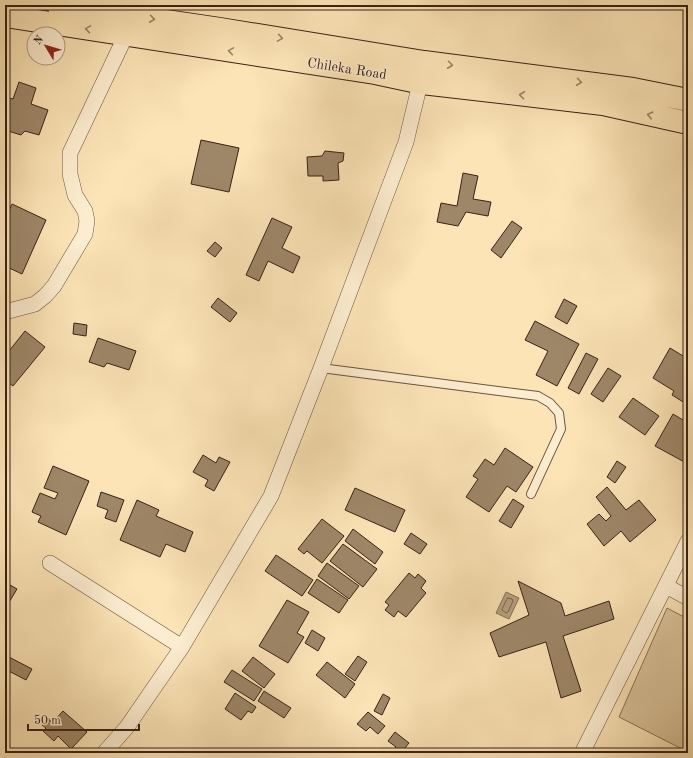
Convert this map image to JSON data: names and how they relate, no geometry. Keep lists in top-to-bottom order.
{
  "streets": {
    "highway": ["Chileka Road"]
  },
  "scale_bar": "50 m",
  "north": "top left"
}
